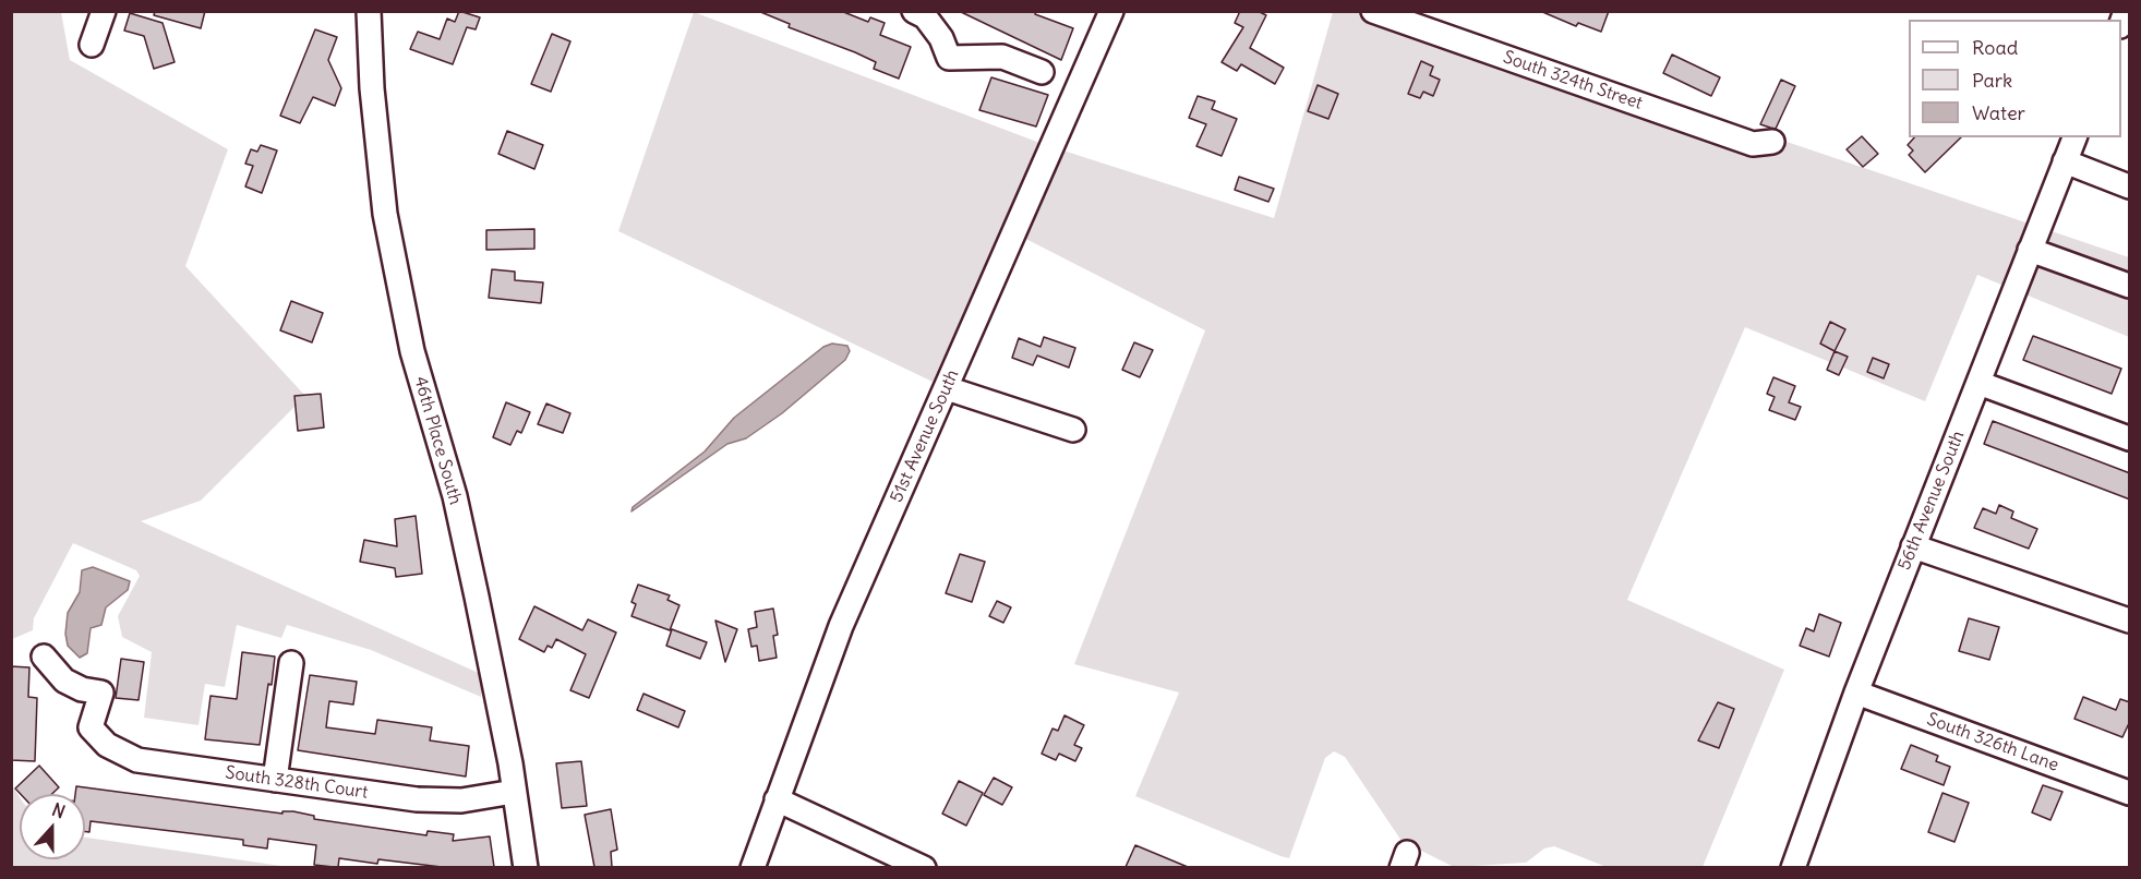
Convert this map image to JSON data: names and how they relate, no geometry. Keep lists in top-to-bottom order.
{
  "streets": {
    "street": [
      "South 324th Street",
      "51st Avenue South",
      "46th Place South",
      "56th Avenue South",
      "South 326th Lane",
      "South 328th Court"
    ]
  },
  "crossings": [
    ["46th Place South", "South 328th Court"],
    ["56th Avenue South", "South 326th Lane"]
  ],
  "legend": ["Road", "Park", "Water"],
  "north": "top"
}
